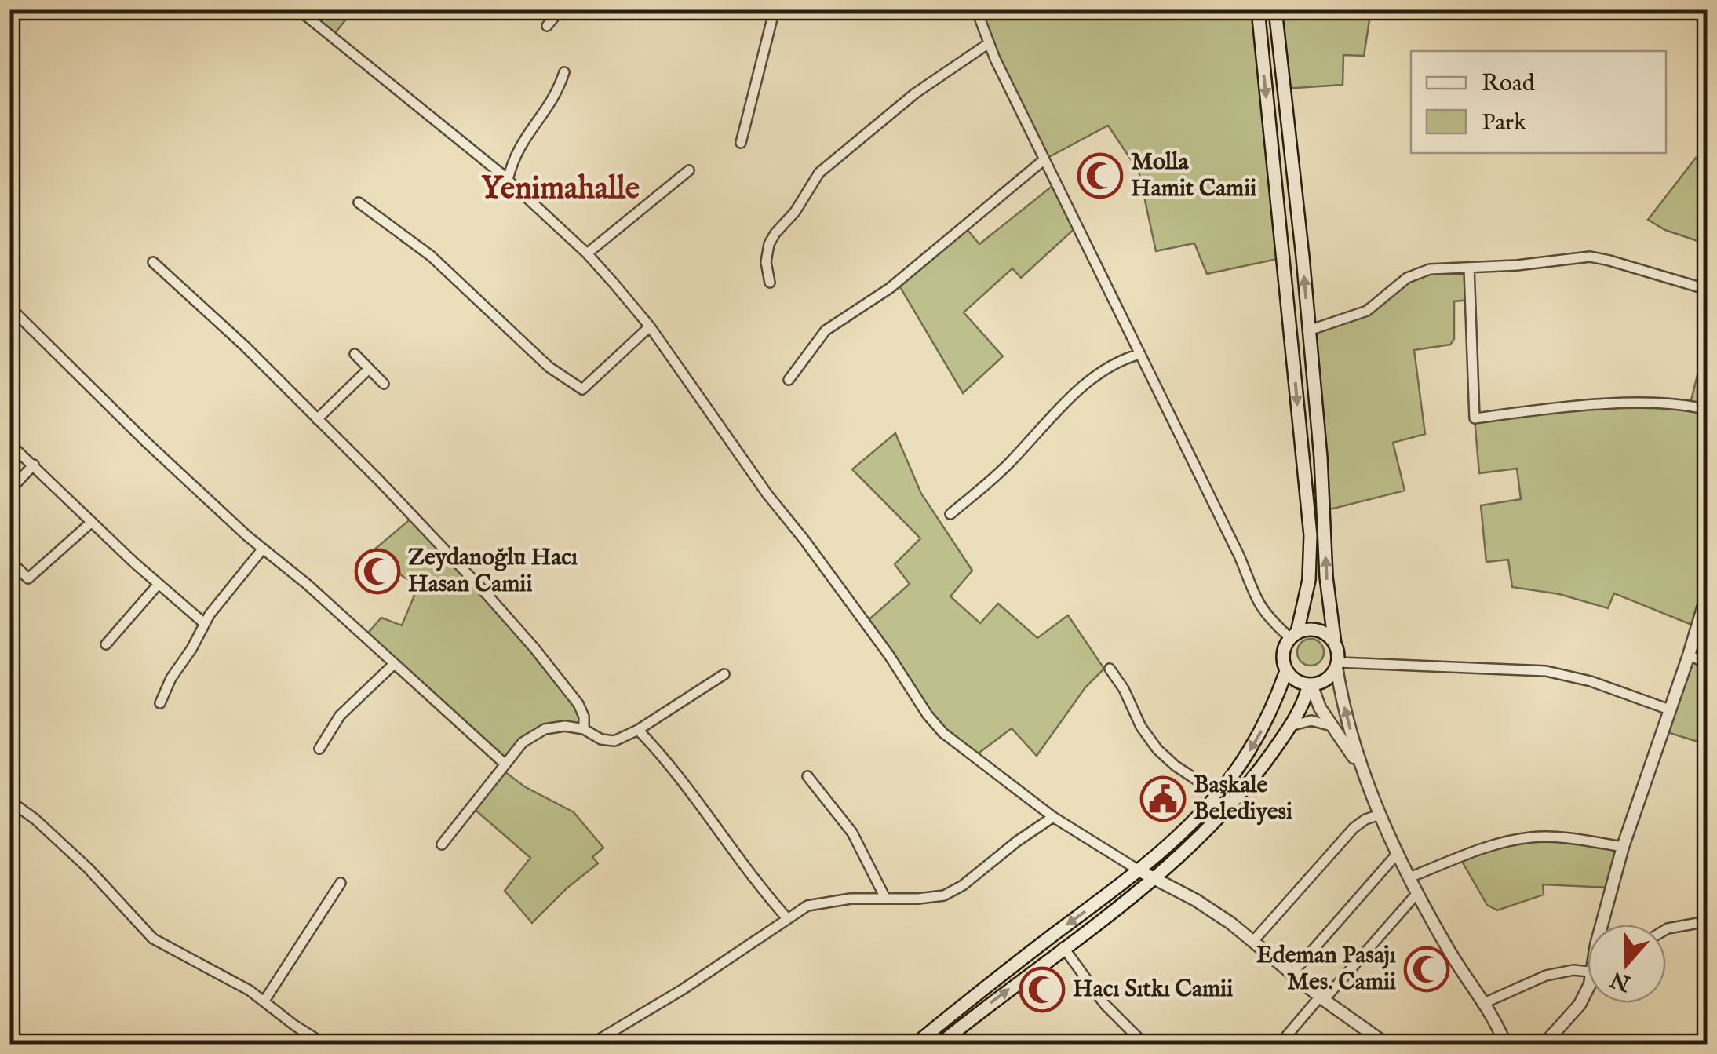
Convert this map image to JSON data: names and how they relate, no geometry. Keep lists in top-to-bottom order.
{
  "districts": ["Yenimahalle"],
  "places": {
    "mosque": [
      "Molla Hamit Camii",
      "Zeydanoğlu Hacı Hasan Camii",
      "Edeman Pasajı Mes. Camii",
      "Hacı Sıtkı Camii"
    ],
    "public building": ["Başkale Belediyesi"]
  },
  "legend": ["Road", "Park"],
  "north": "bottom"
}
